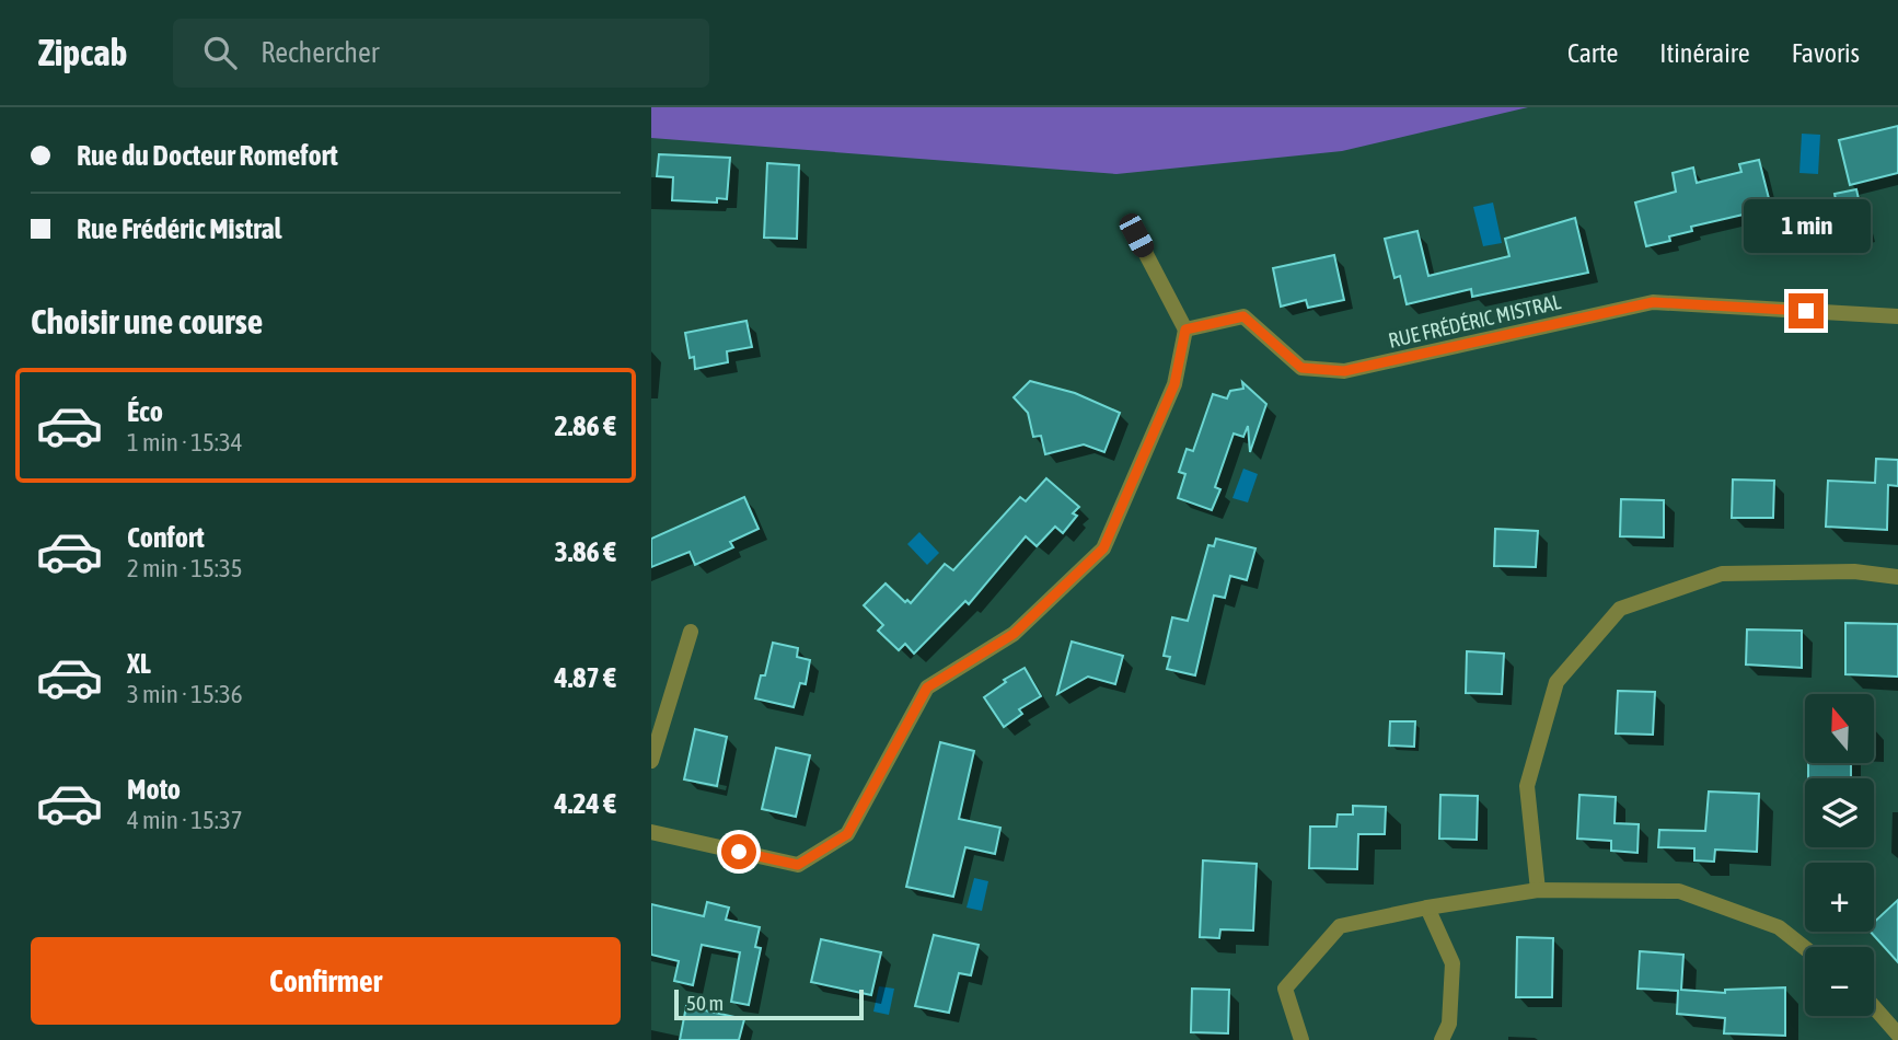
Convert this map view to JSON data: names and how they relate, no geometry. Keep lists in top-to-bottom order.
{
  "streets": {
    "street": ["RUE FRÉDÉRIC MISTRAL"]
  },
  "scale_bar": "50 m",
  "north": "top",
  "page": {
    "header": "Zipcab",
    "search": "Rechercher",
    "nav": ["Carte", "Itinéraire", "Favoris"],
    "banner": ["Rue du Docteur Romefort", "Rue Frédéric Mistral"],
    "bubble": "1 min",
    "heading": "Choisir une course",
    "list": [
      {
        "name": "Éco",
        "note": "1 min · 15:34",
        "value": "2.86 €"
      },
      {
        "name": "Confort",
        "note": "2 min · 15:35",
        "value": "3.86 €"
      },
      {
        "name": "XL",
        "note": "3 min · 15:36",
        "value": "4.87 €"
      },
      {
        "name": "Moto",
        "note": "4 min · 15:37",
        "value": "4.24 €"
      }
    ],
    "map_buttons": ["+", "−"],
    "buttons": "Confirmer",
    "scale": "50 m"
  }
}
